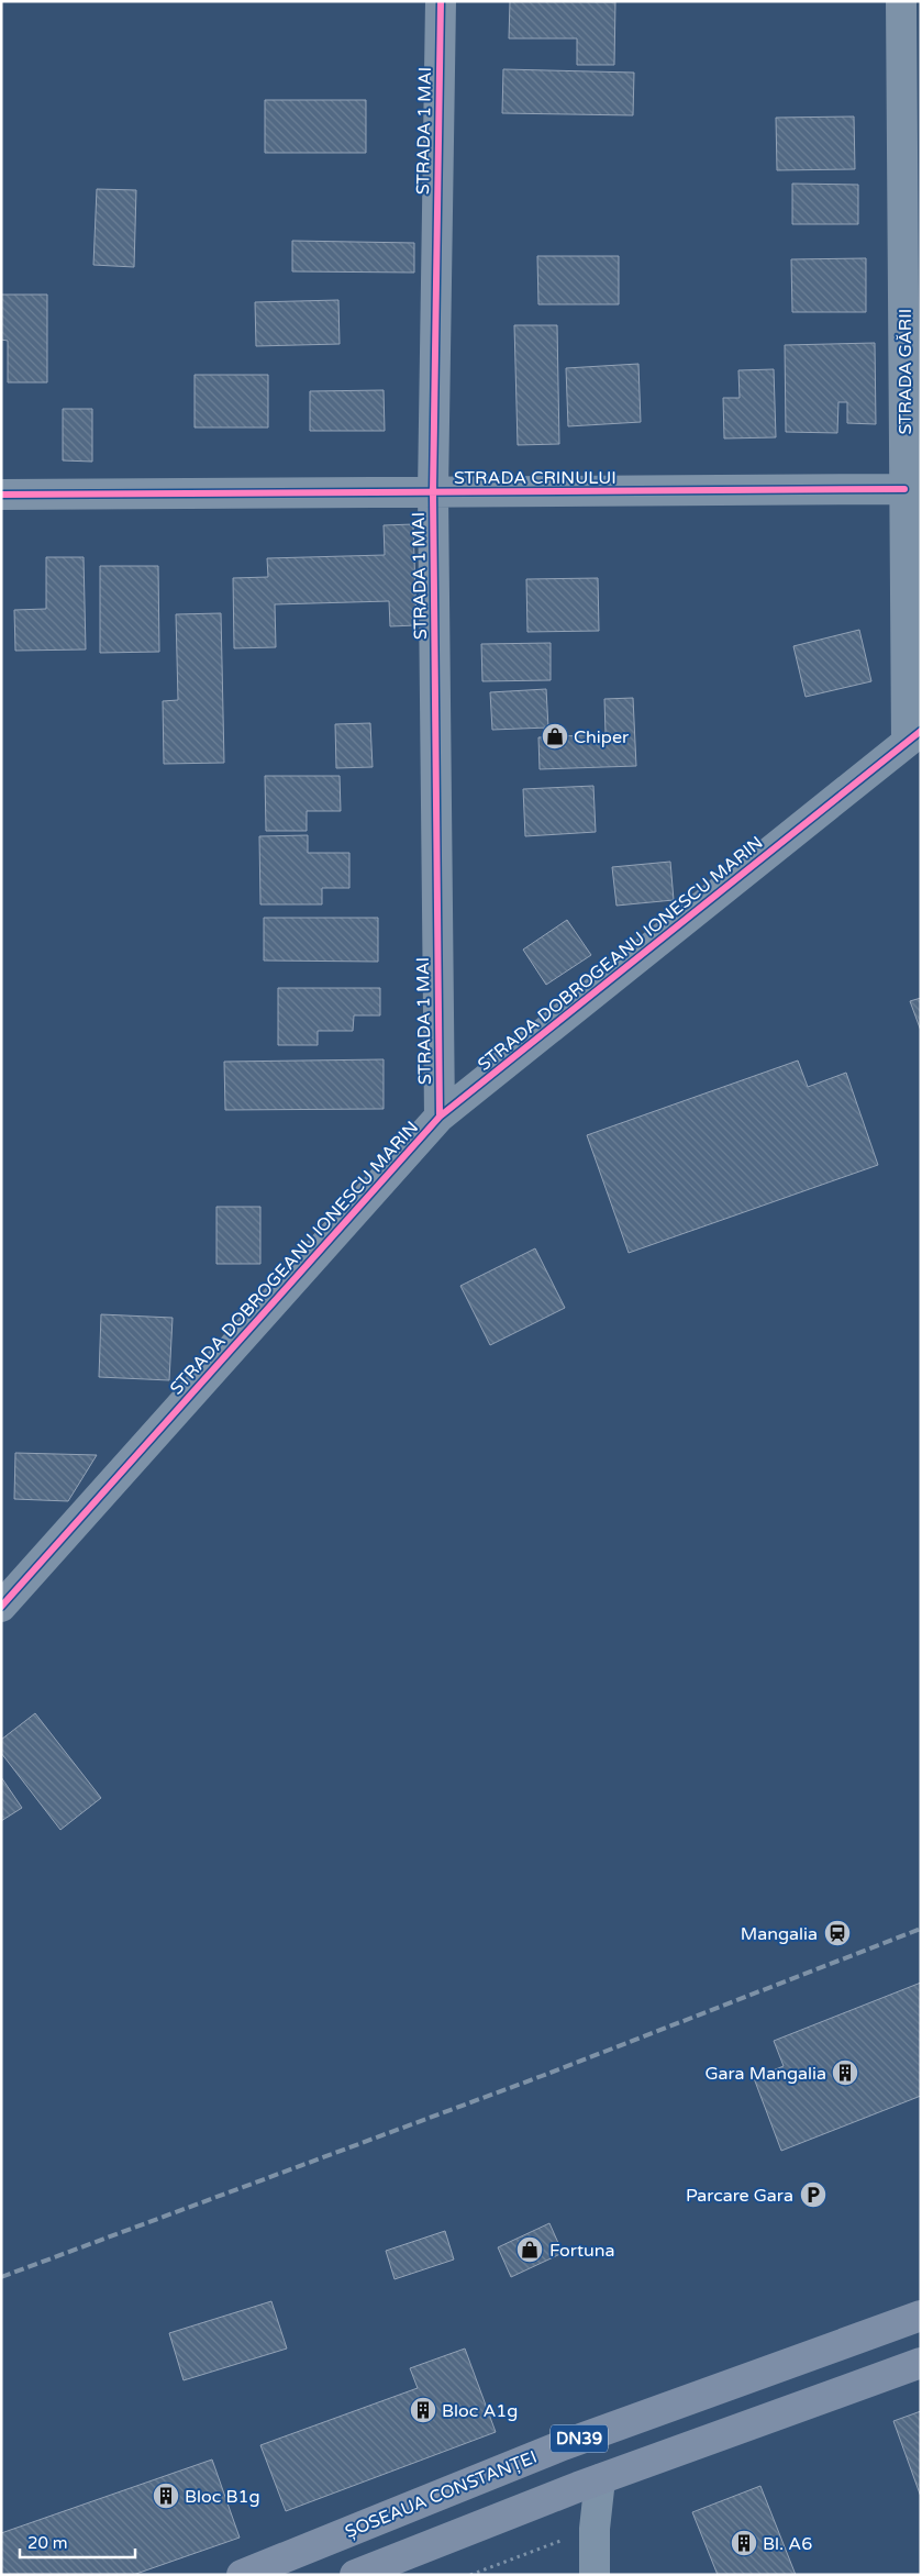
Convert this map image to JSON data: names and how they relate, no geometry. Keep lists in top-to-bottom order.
{
  "streets": {
    "main road": ["DN39", "ȘOSEAUA CONSTANȚEI"],
    "street": [
      "STRADA 1 MAI",
      "STRADA GĂRII",
      "STRADA CRINULUI",
      "STRADA DOBROGEANU IONESCU MARIN"
    ]
  },
  "crossings": [
    ["STRADA 1 MAI", "STRADA CRINULUI"],
    ["STRADA 1 MAI", "STRADA DOBROGEANU IONESCU MARIN"],
    ["STRADA GĂRII", "STRADA CRINULUI"],
    ["STRADA GĂRII", "STRADA DOBROGEANU IONESCU MARIN"]
  ],
  "places": {
    "shop": ["Chiper", "Fortuna"],
    "station": ["Mangalia"],
    "building": [
      "Gara Mangalia",
      "Bloc A1g",
      "Bloc B1g",
      "Bl. A6"
    ],
    "parking": ["Parcare Gara"]
  },
  "scale_bar": "20 m"
}
